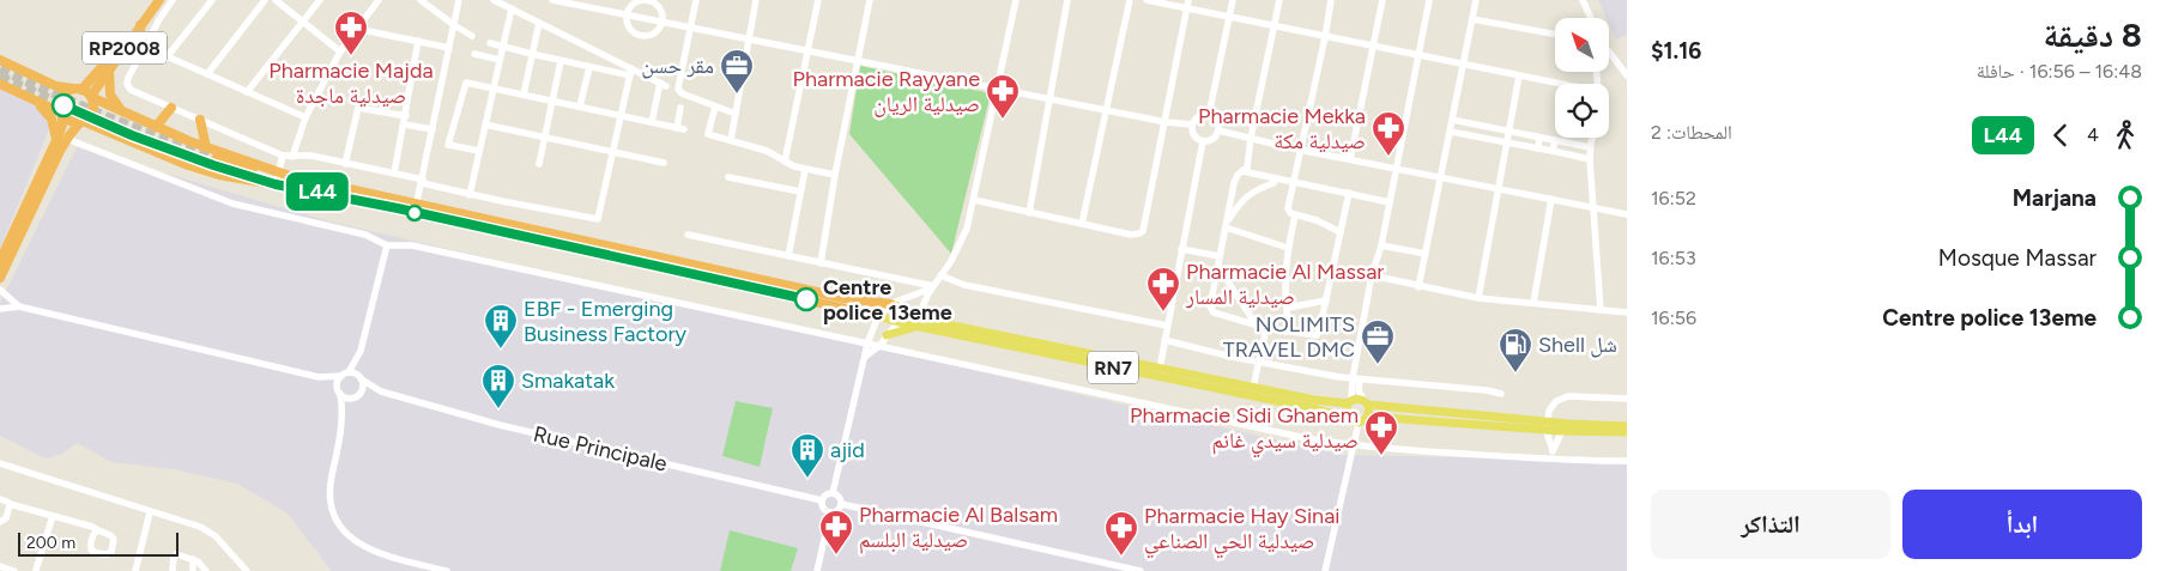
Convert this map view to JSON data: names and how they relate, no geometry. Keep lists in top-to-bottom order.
{
  "streets": {
    "highway": ["RP2008", "RN7"],
    "street": ["Rue Principale"]
  },
  "places": {
    "pharmacy": [
      "Pharmacie Majda صيدلية ماجدة",
      "Pharmacie Rayyane صيدلية الريان",
      "Pharmacie Mekka صيدلية مكة",
      "Pharmacie Al Massar صيدلية المسار",
      "Pharmacie Sidi Ghanem صيدلية سيدي غانم",
      "Pharmacie Al Balsam صيدلية البلسم",
      "Pharmacie Hay Sinai صيدلية الحي الصناعي"
    ],
    "office": ["مقر حسن", "NOLIMITS TRAVEL DMC"],
    "other": ["Centre police 13eme"],
    "building": ["EBF - Emerging Business Factory", "Smakatak", "ajid"],
    "fuel station": ["Shell شل"]
  },
  "lines": ["bus line L44"],
  "scale_bar": "200 m",
  "north": "top left",
  "page": {
    "heading": ["8 دقيقة", "16:48 – 16:56 · حافلة", "$1.16"],
    "on_map": "L44",
    "legs": ["4", "L44", "المحطات: 2"],
    "list": [
      {
        "name": "Marjana",
        "value": "16:52"
      },
      {
        "name": "Mosque Massar",
        "value": "16:53"
      },
      {
        "name": "Centre police 13eme",
        "value": "16:56"
      }
    ],
    "buttons": ["ابدأ", "التذاكر"],
    "scale": "200 m"
  }
}
